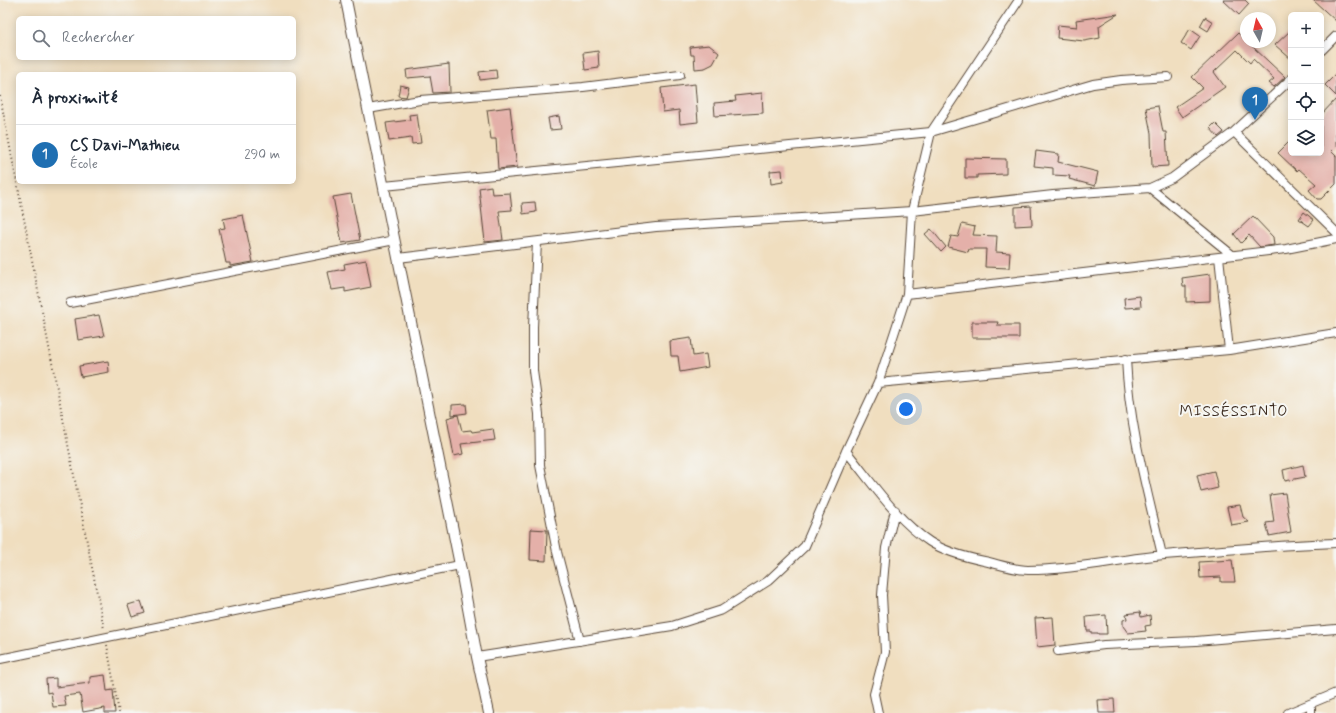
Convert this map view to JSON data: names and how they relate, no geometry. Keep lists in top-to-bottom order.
{
  "districts": ["MISSÉSSINTO"],
  "north": "top",
  "page": {
    "map_buttons": ["+", "−"],
    "search": "Rechercher",
    "heading": "À proximité",
    "pins": "1",
    "list": [
      {
        "mark": "1",
        "name": "CS Davi-Mathieu",
        "note": "École",
        "value": "290 m"
      }
    ]
  }
}
